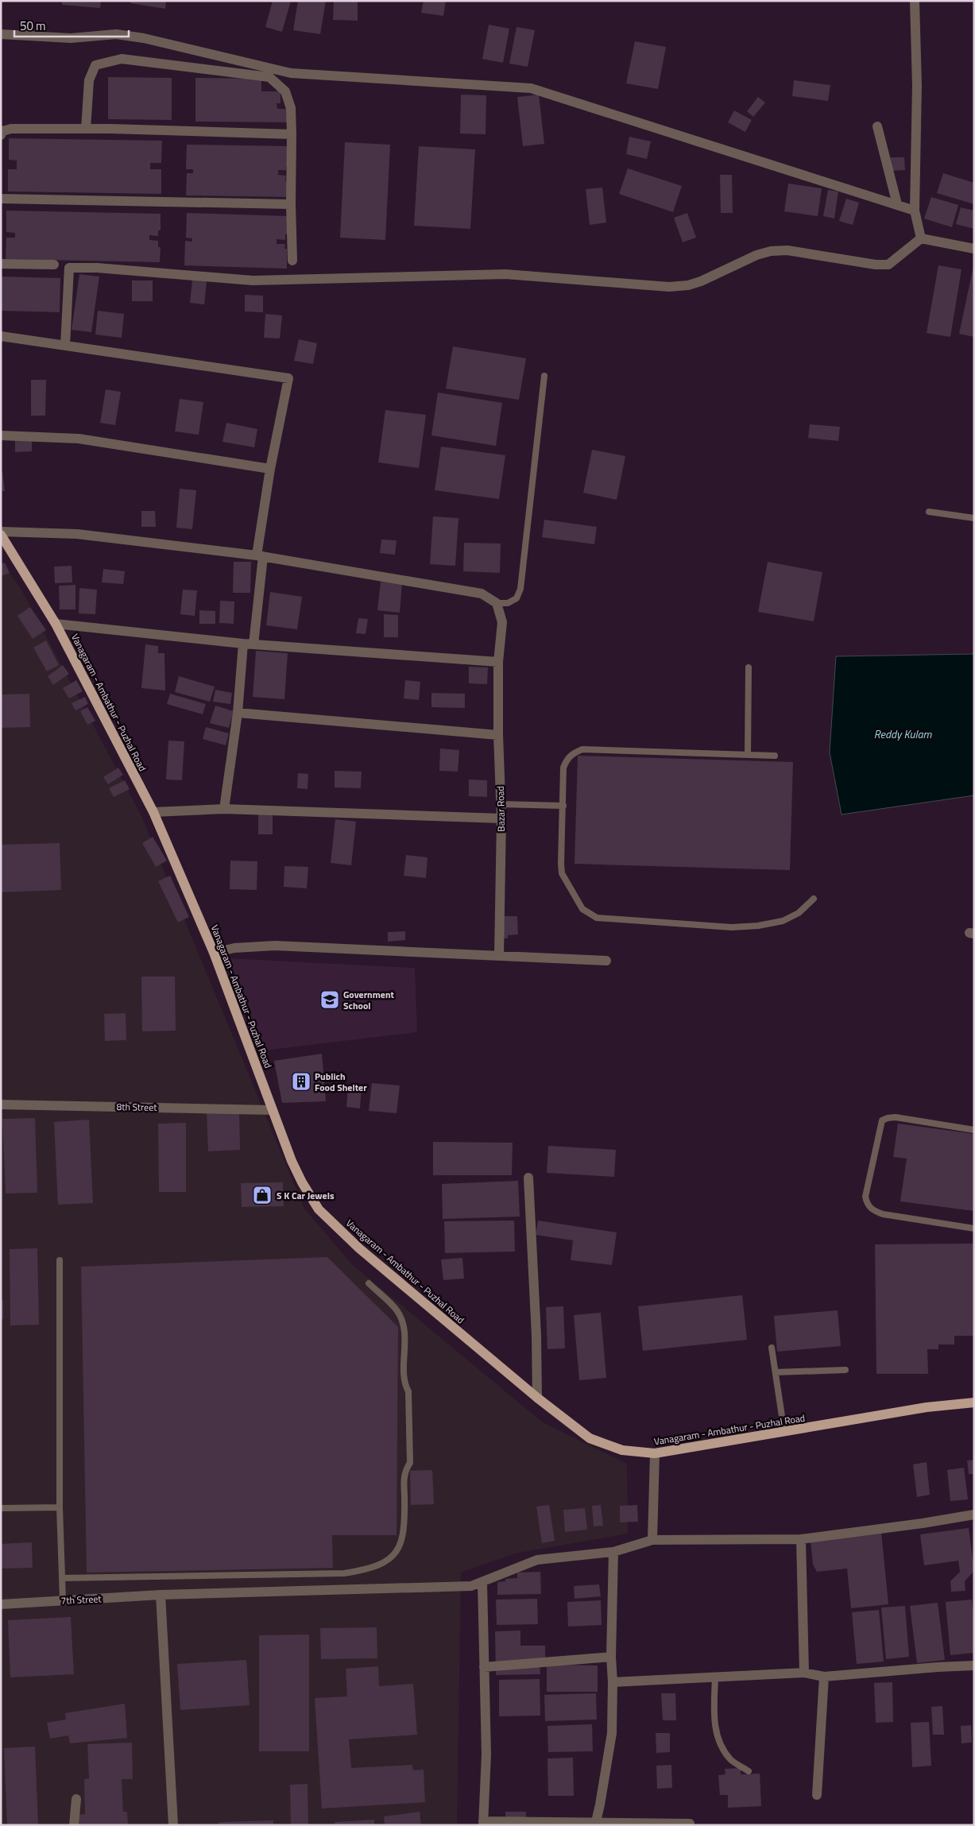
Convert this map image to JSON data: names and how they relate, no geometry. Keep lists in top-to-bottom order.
{
  "streets": {
    "main road": ["Vanagaram - Ambathur - Puzhal Road"],
    "street": ["Bazar Road", "8th Street", "7th Street"]
  },
  "crossings": [
    ["Vanagaram - Ambathur - Puzhal Road", "8th Street"]
  ],
  "water": ["Reddy Kulam"],
  "places": {
    "school or university": ["Government School"],
    "building": ["Publich Food Shelter"],
    "shop": ["S K Car Jewels"]
  },
  "scale_bar": "50 m"
}
